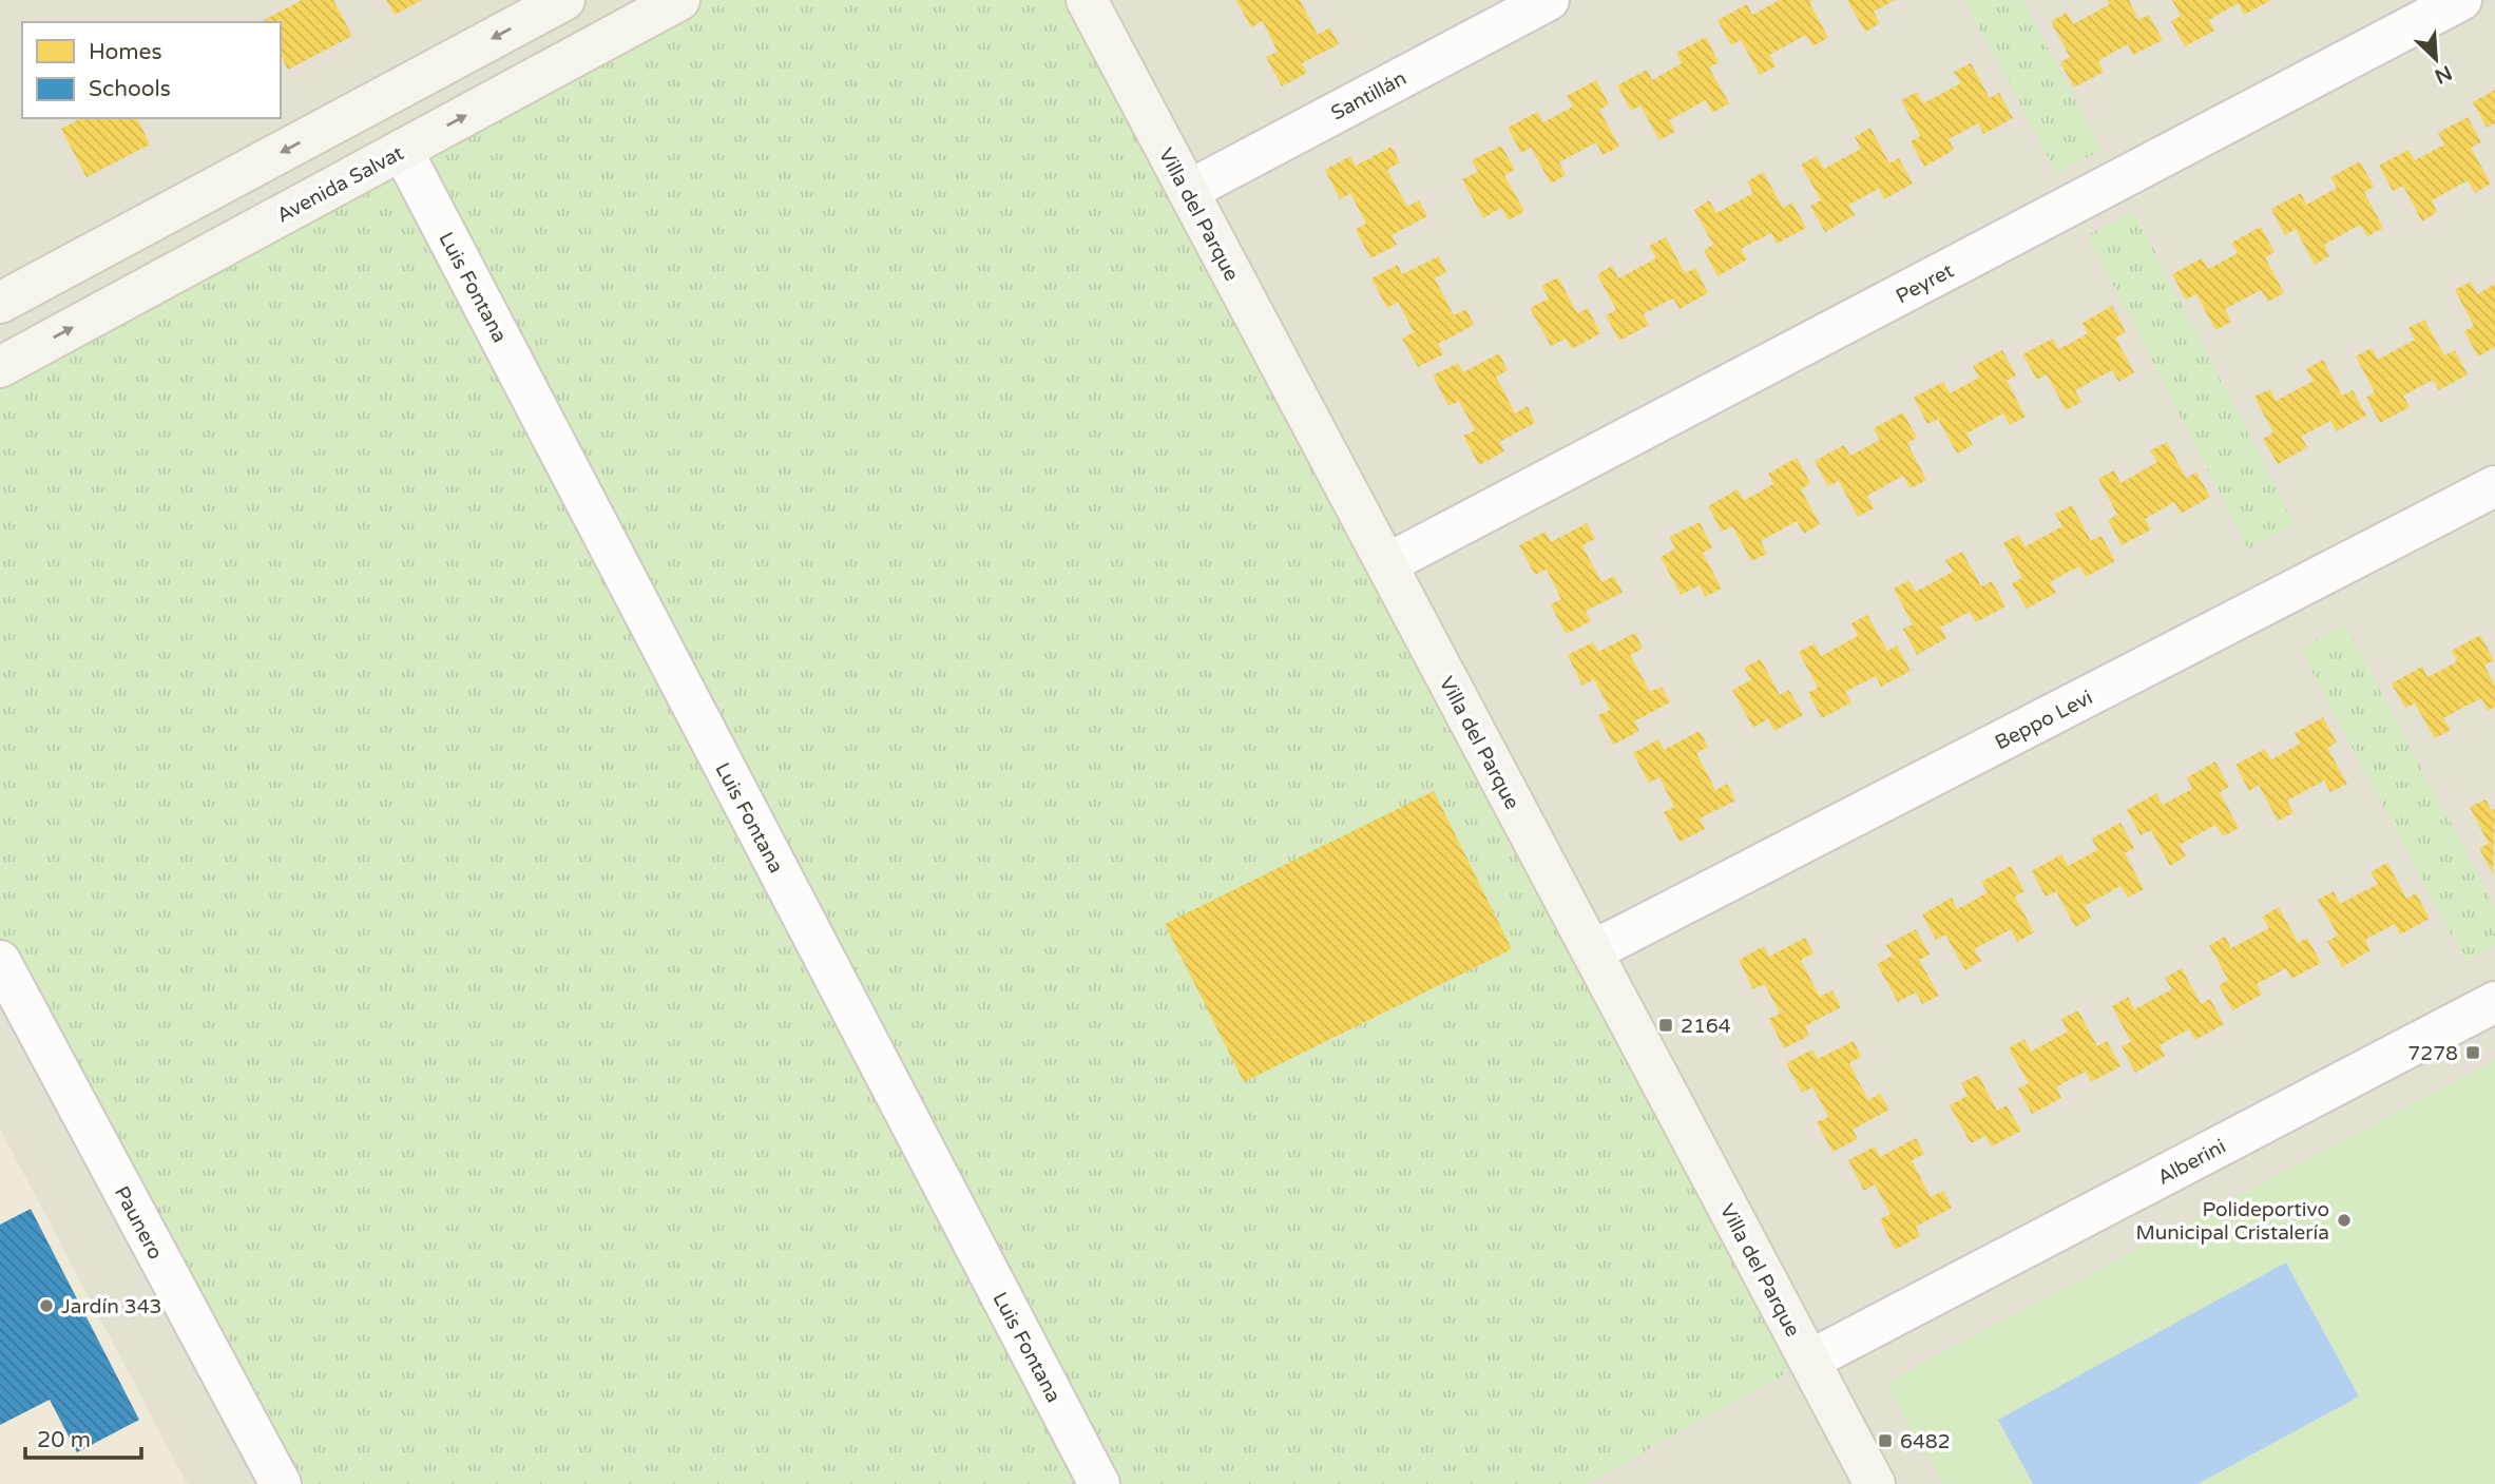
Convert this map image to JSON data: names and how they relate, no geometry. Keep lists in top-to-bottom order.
{
  "streets": {
    "street": [
      "Santillán",
      "Avenida Salvat",
      "Villa del Parque",
      "Peyret",
      "Luis Fontana",
      "Beppo Levi",
      "Alberini",
      "Paunero"
    ]
  },
  "crossings": [
    ["Santillán", "Villa del Parque"],
    ["Avenida Salvat", "Luis Fontana"],
    ["Villa del Parque", "Peyret"],
    ["Villa del Parque", "Beppo Levi"],
    ["Villa del Parque", "Alberini"]
  ],
  "places": {
    "transit": ["2164", "7278", "6482"],
    "other": ["Polideportivo Municipal Cristalería", "Jardín 343"]
  },
  "legend": ["Homes", "Schools"],
  "scale_bar": "20 m",
  "north": "bottom right"
}
